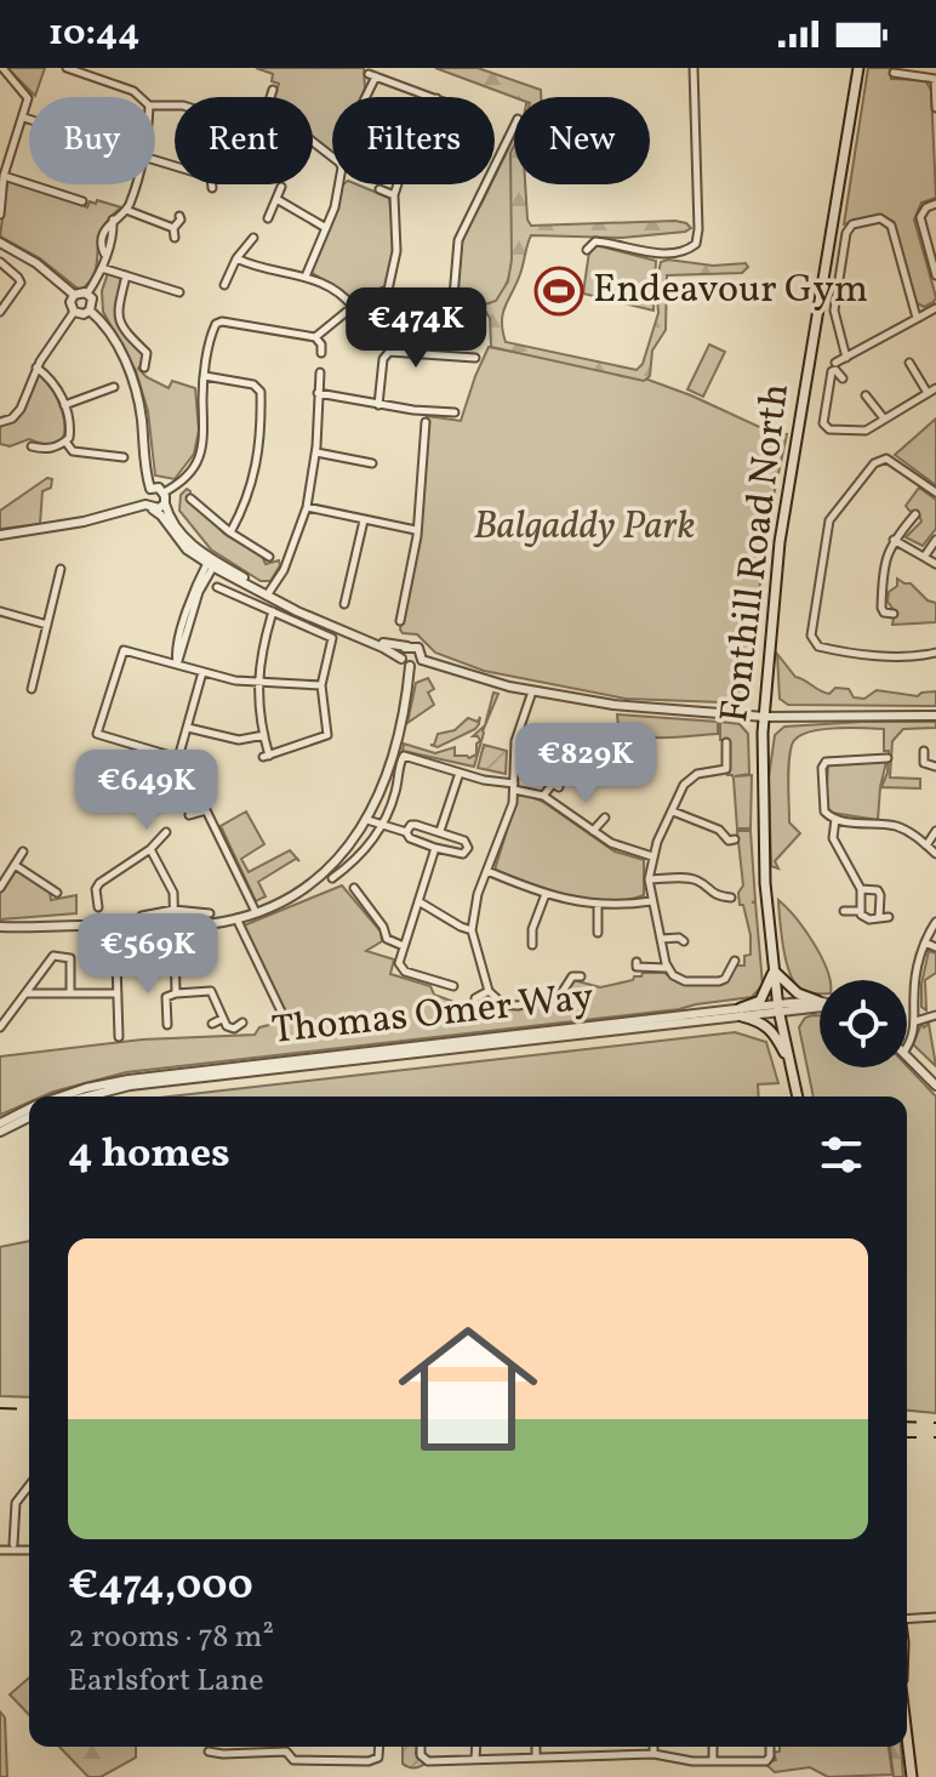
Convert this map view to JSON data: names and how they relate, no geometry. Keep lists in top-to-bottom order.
{
  "streets": {
    "main road": ["Fonthill Road North"],
    "street": ["Thomas Omer Way"]
  },
  "crossings": [
    ["Fonthill Road North", "Thomas Omer Way"]
  ],
  "parks": ["Balgaddy Park"],
  "places": {
    "sports": ["Endeavour Gym"]
  },
  "page": {
    "status": "10:44",
    "chip": [
      "Buy",
      "Rent",
      "Filters",
      "New"
    ],
    "price": [
      "€474K",
      "€829K",
      "€649K",
      "€569K"
    ],
    "heading": "4 homes",
    "list": [
      {
        "name": "€474,000",
        "note": "2 rooms · 78 m² · Earlsfort Lane"
      }
    ]
  }
}
